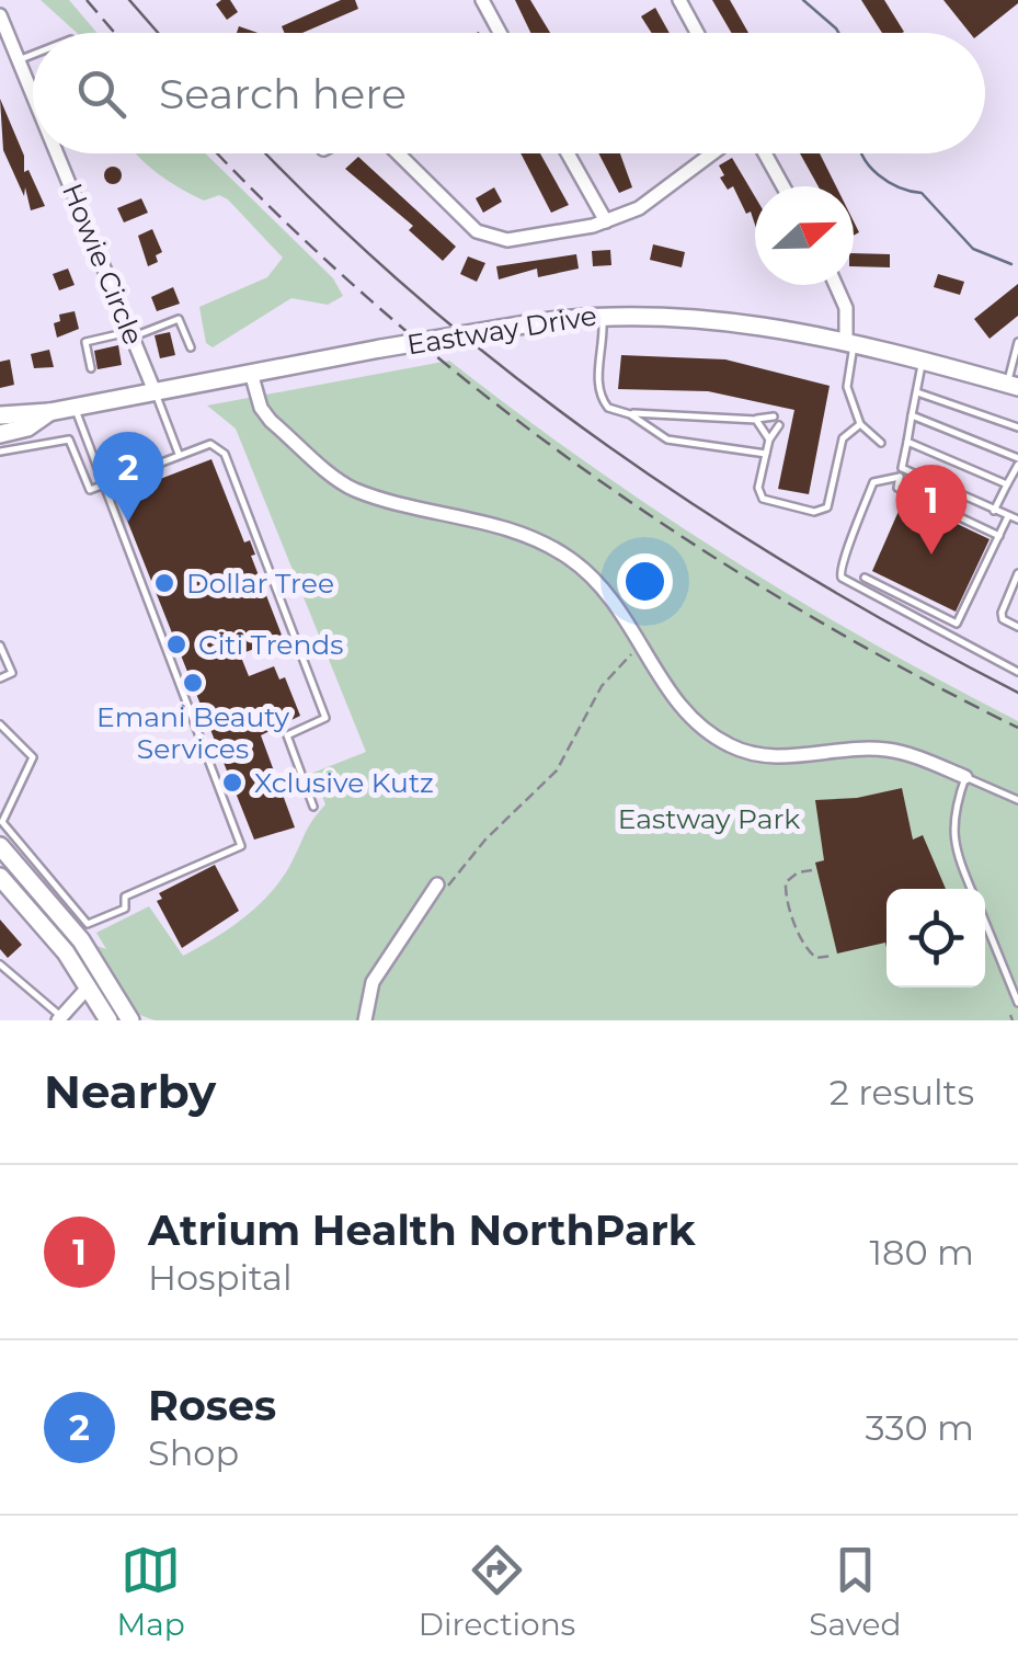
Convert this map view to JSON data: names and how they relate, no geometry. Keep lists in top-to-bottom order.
{
  "streets": {
    "main road": ["Eastway Drive"],
    "street": ["Howie Circle"]
  },
  "crossings": [
    ["Howie Circle", "Eastway Drive"]
  ],
  "parks": ["Eastway Park"],
  "places": [
    "Dollar Tree",
    "Citi Trends",
    "Emani Beauty Services",
    "Xclusive Kutz"
  ],
  "north": "right",
  "page": {
    "search": "Search here",
    "pins": ["2", "1"],
    "heading": ["Nearby", "2 results"],
    "list": [
      {
        "mark": "1",
        "name": "Atrium Health NorthPark",
        "note": "Hospital",
        "value": "180 m"
      },
      {
        "mark": "2",
        "name": "Roses",
        "note": "Shop",
        "value": "330 m"
      }
    ],
    "nav": ["Map", "Directions", "Saved"]
  }
}
